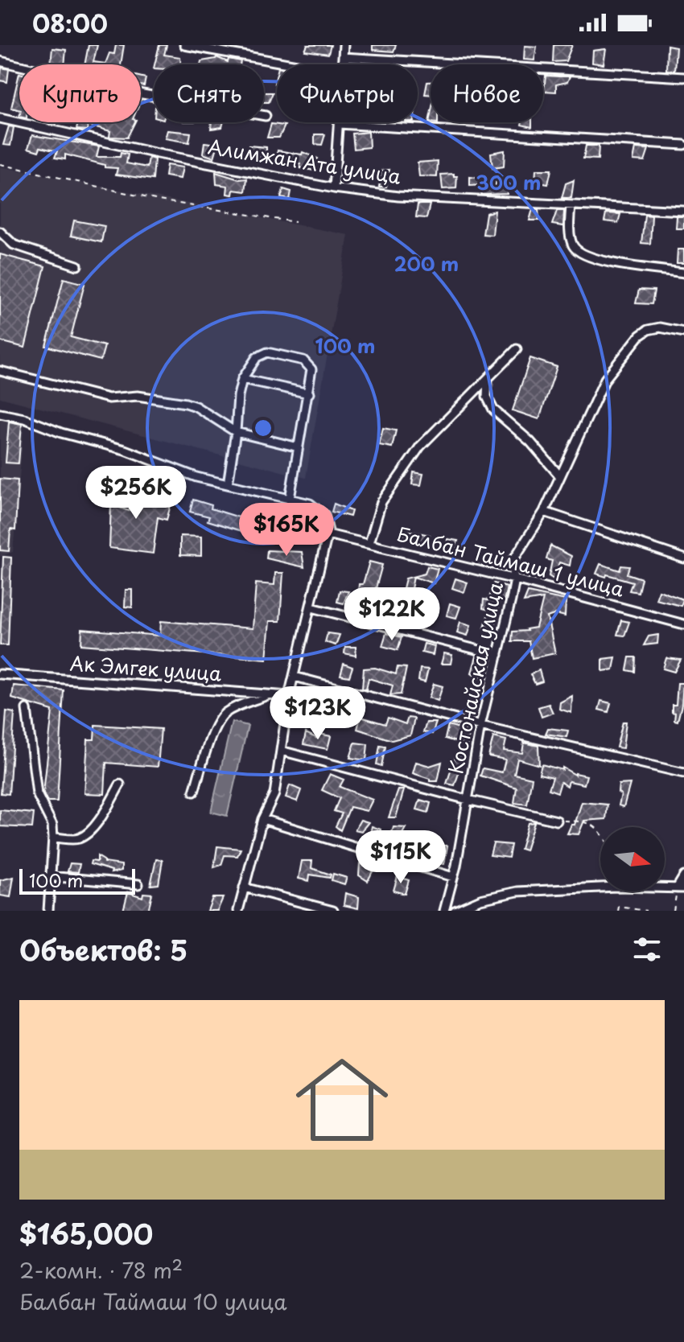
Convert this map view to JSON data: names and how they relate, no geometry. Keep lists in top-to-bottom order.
{
  "streets": {
    "street": [
      "Алимжан Ата улица",
      "Балбан Таймаш 1 улица",
      "Ак Эмгек улица",
      "Костонайская улица"
    ]
  },
  "crossings": [
    ["Балбан Таймаш 1 улица", "Костонайская улица"]
  ],
  "scale_bar": "100 m",
  "north": "right",
  "page": {
    "status": "08:00",
    "chip": [
      "Купить",
      "Снять",
      "Фильтры",
      "Новое"
    ],
    "price": [
      "$256K",
      "$165K",
      "$122K",
      "$123K",
      "$115K"
    ],
    "scale": "100 m",
    "heading": "Объектов: 5",
    "list": [
      {
        "name": "$165,000",
        "note": "2-комн. · 78 m² · Балбан Таймаш 10 улица"
      }
    ]
  },
  "rings": ["300 m", "200 m", "100 m"]
}
